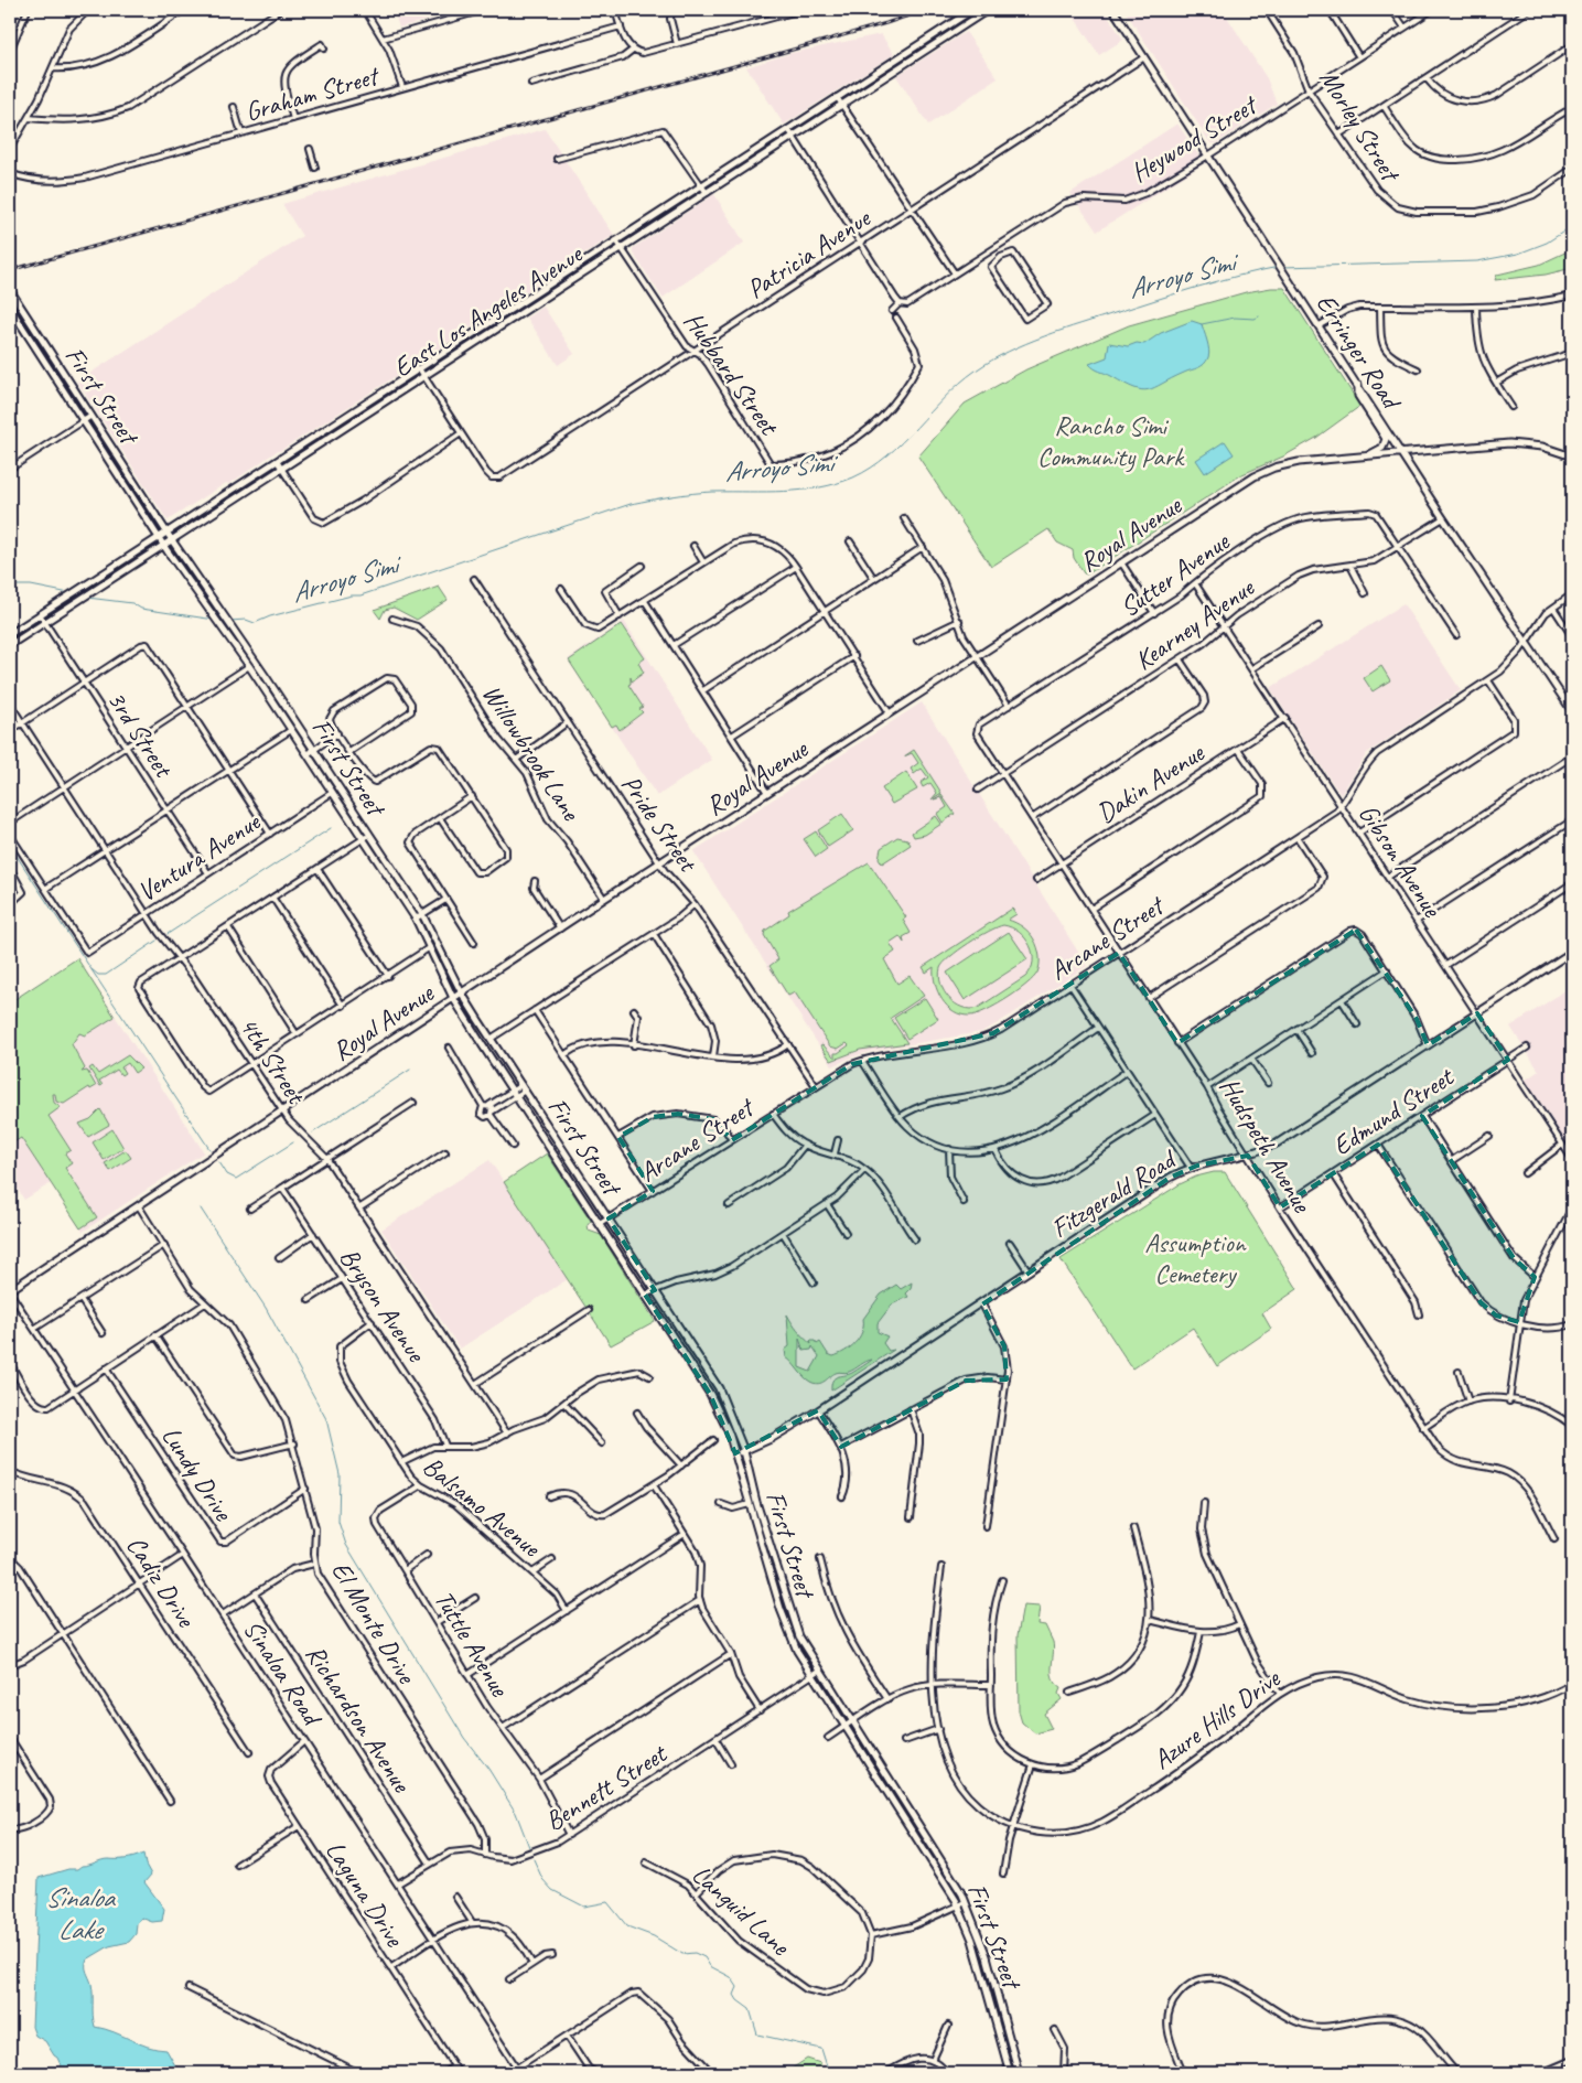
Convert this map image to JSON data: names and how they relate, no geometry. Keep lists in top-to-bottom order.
{
  "streets": {
    "main road": [
      "East Los Angeles Avenue",
      "Erringer Road",
      "First Street",
      "Royal Avenue",
      "Fitzgerald Road"
    ],
    "street": [
      "Graham Street",
      "Morley Street",
      "Heywood Street",
      "Patricia Avenue",
      "Hubbard Street",
      "Sutter Avenue",
      "Kearney Avenue",
      "3rd Street",
      "Willowbrook Lane",
      "Dakin Avenue",
      "Pride Street",
      "Ventura Avenue",
      "Gibson Avenue",
      "Arcane Street",
      "4th Street",
      "Edmund Street",
      "Hudspeth Avenue",
      "Bryson Avenue",
      "Lundy Drive",
      "Balsamo Avenue",
      "Cadiz Drive",
      "El Monte Drive",
      "Tuttle Avenue",
      "Sinaloa Road",
      "Richardson Avenue",
      "Azure Hills Drive",
      "Bennett Street",
      "Laguna Drive",
      "Languid Lane"
    ]
  },
  "crossings": [
    ["Morley Street", "Heywood Street"],
    ["Heywood Street", "Erringer Road"],
    ["Patricia Avenue", "Erringer Road"],
    ["Patricia Avenue", "Hubbard Street"],
    ["East Los Angeles Avenue", "Hubbard Street"],
    ["East Los Angeles Avenue", "First Street"],
    ["East Los Angeles Avenue", "3rd Street"],
    ["Erringer Road", "Royal Avenue"],
    ["Erringer Road", "Kearney Avenue"],
    ["Erringer Road", "Arcane Street"],
    ["First Street", "Royal Avenue"],
    ["First Street", "Ventura Avenue"],
    ["First Street", "Arcane Street"],
    ["First Street", "Fitzgerald Road"],
    ["First Street", "Bennett Street"],
    ["Royal Avenue", "Willowbrook Lane"],
    ["Royal Avenue", "Pride Street"],
    ["Royal Avenue", "4th Street"],
    ["Royal Avenue", "El Monte Drive"],
    ["Royal Avenue", "Sinaloa Road"],
    ["Sutter Avenue", "Kearney Avenue"],
    ["Sutter Avenue", "Gibson Avenue"],
    ["Sutter Avenue", "Hudspeth Avenue"],
    ["Kearney Avenue", "Gibson Avenue"],
    ["Kearney Avenue", "Hudspeth Avenue"],
    ["3rd Street", "Ventura Avenue"],
    ["Dakin Avenue", "Gibson Avenue"],
    ["Dakin Avenue", "Hudspeth Avenue"],
    ["Pride Street", "Arcane Street"],
    ["Ventura Avenue", "4th Street"],
    ["Gibson Avenue", "Arcane Street"],
    ["Gibson Avenue", "Edmund Street"],
    ["Gibson Avenue", "Fitzgerald Road"],
    ["Arcane Street", "Hudspeth Avenue"],
    ["Edmund Street", "Hudspeth Avenue"],
    ["Hudspeth Avenue", "Fitzgerald Road"],
    ["Bryson Avenue", "Balsamo Avenue"],
    ["Lundy Drive", "El Monte Drive"],
    ["Balsamo Avenue", "Tuttle Avenue"],
    ["El Monte Drive", "Bennett Street"],
    ["Tuttle Avenue", "Bennett Street"],
    ["Sinaloa Road", "Bennett Street"],
    ["Sinaloa Road", "Laguna Drive"],
    ["Richardson Avenue", "Bennett Street"]
  ],
  "water": ["Arroyo Simi", "Sinaloa Lake"],
  "parks": ["Rancho Simi Community Park", "Assumption Cemetery"]
}
